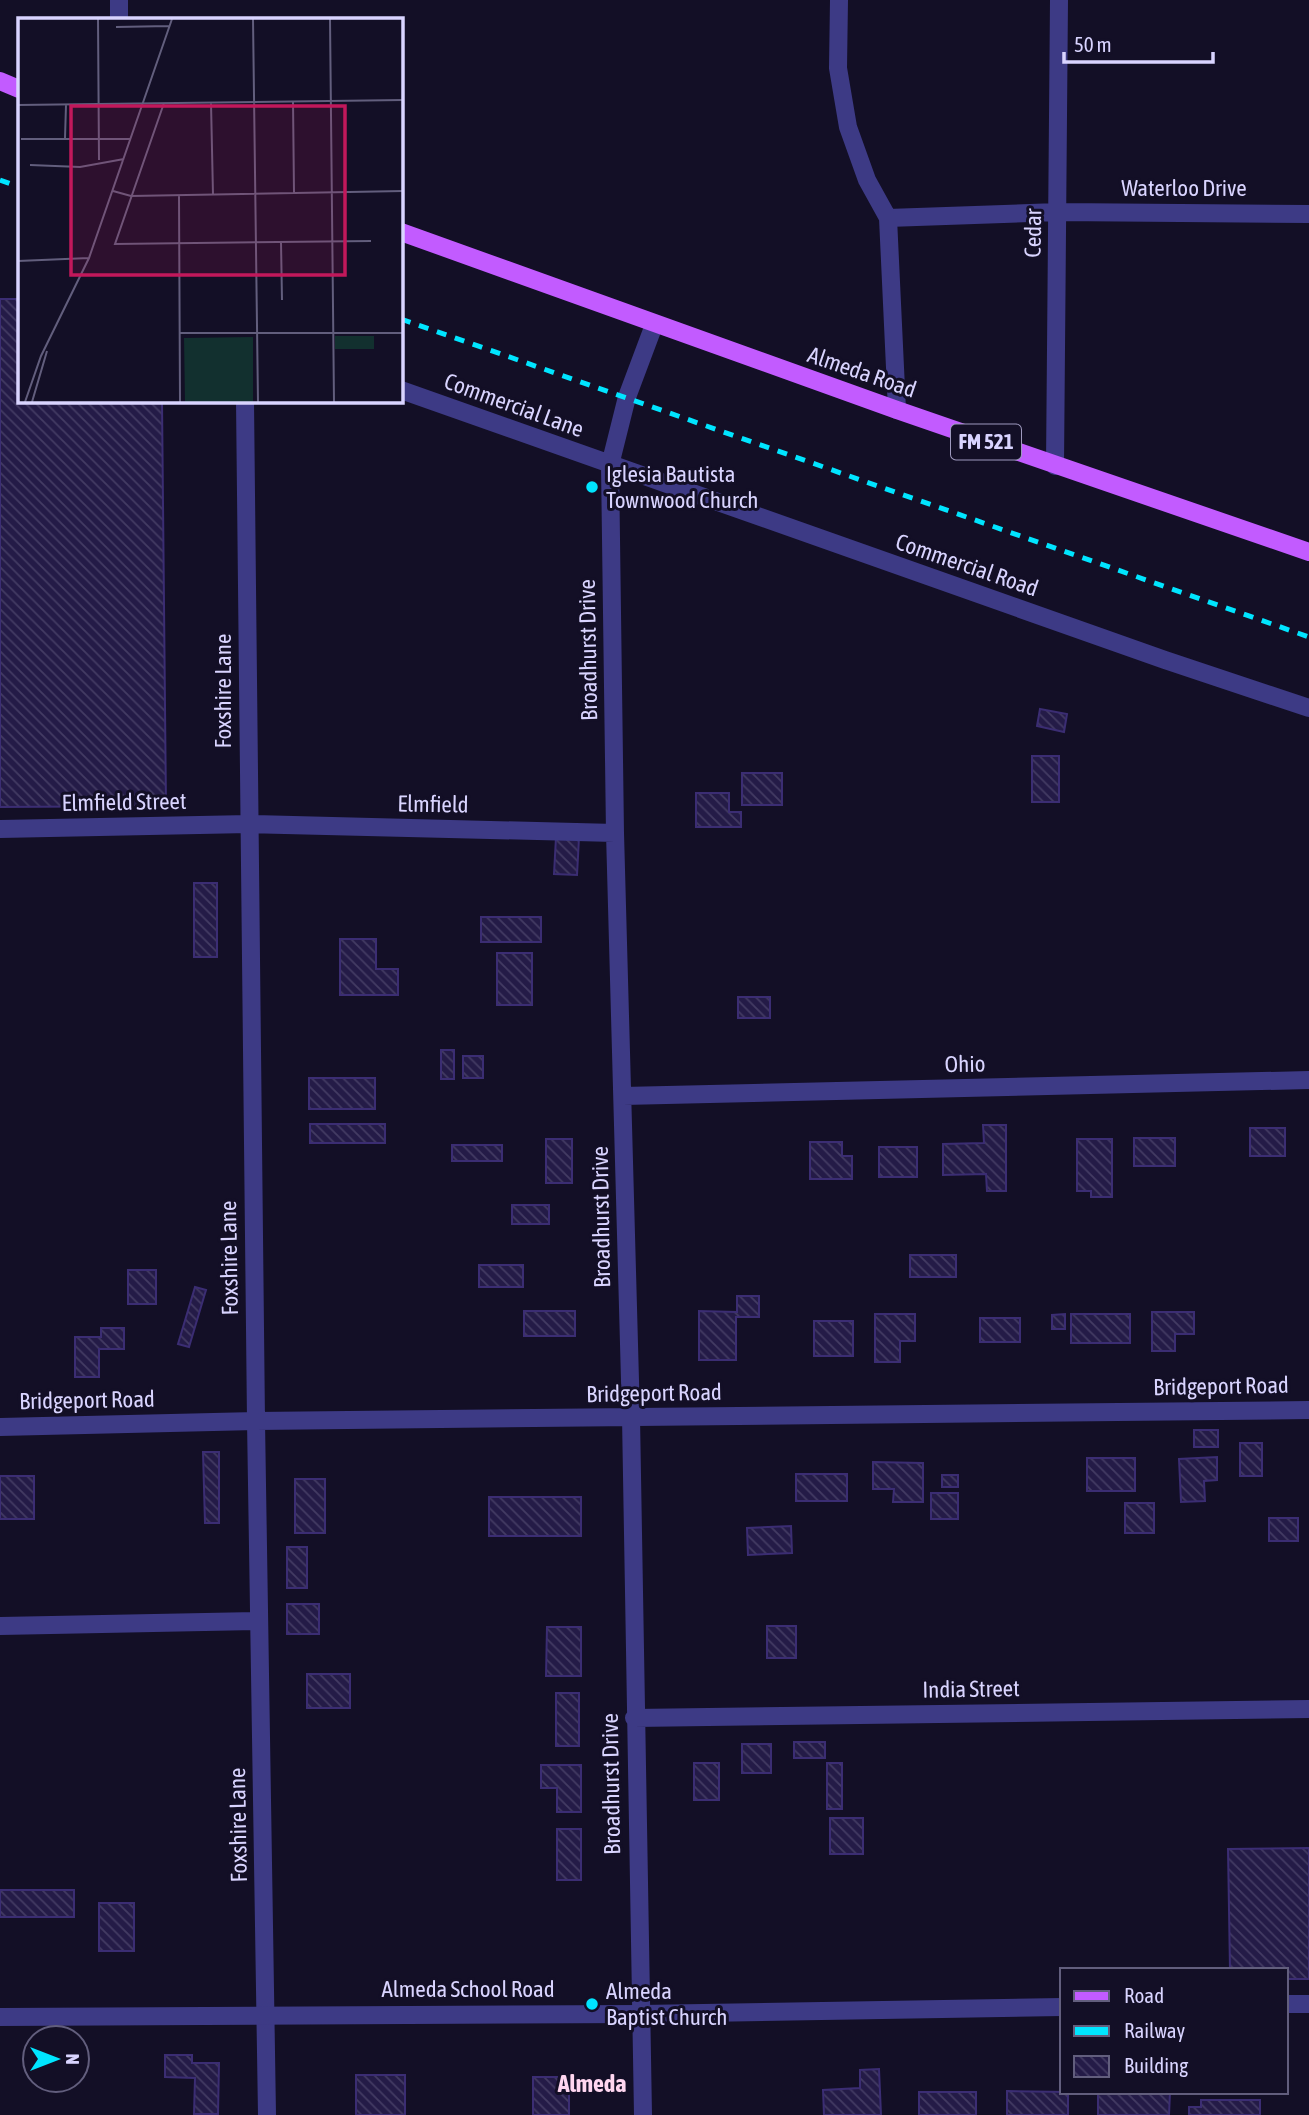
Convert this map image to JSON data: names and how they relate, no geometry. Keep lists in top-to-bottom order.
{
  "streets": {
    "main road": ["Almeda Road", "FM 521"],
    "street": [
      "Waterloo Drive",
      "Cedar",
      "Commercial Lane",
      "Commercial Road",
      "Broadhurst Drive",
      "Foxshire Lane",
      "Elmfield Street",
      "Elmfield",
      "Ohio",
      "Bridgeport Road",
      "India Street",
      "Almeda School Road"
    ]
  },
  "crossings": [
    ["Waterloo Drive", "Cedar"],
    ["Cedar", "Almeda Road"],
    ["Almeda Road", "Broadhurst Drive"],
    ["Commercial Lane", "Commercial Road"],
    ["Commercial Lane", "Broadhurst Drive"],
    ["Commercial Road", "Broadhurst Drive"],
    ["Broadhurst Drive", "Elmfield"],
    ["Broadhurst Drive", "Ohio"],
    ["Broadhurst Drive", "Bridgeport Road"],
    ["Broadhurst Drive", "India Street"],
    ["Broadhurst Drive", "Almeda School Road"],
    ["Foxshire Lane", "Elmfield Street"],
    ["Foxshire Lane", "Elmfield"],
    ["Foxshire Lane", "Bridgeport Road"],
    ["Foxshire Lane", "Almeda School Road"],
    ["Elmfield Street", "Elmfield"]
  ],
  "districts": ["Almeda"],
  "places": ["Iglesia Bautista Townwood Church", "Almeda Baptist Church"],
  "legend": ["Road", "Railway", "Building"],
  "scale_bar": "50 m",
  "north": "right"
}
